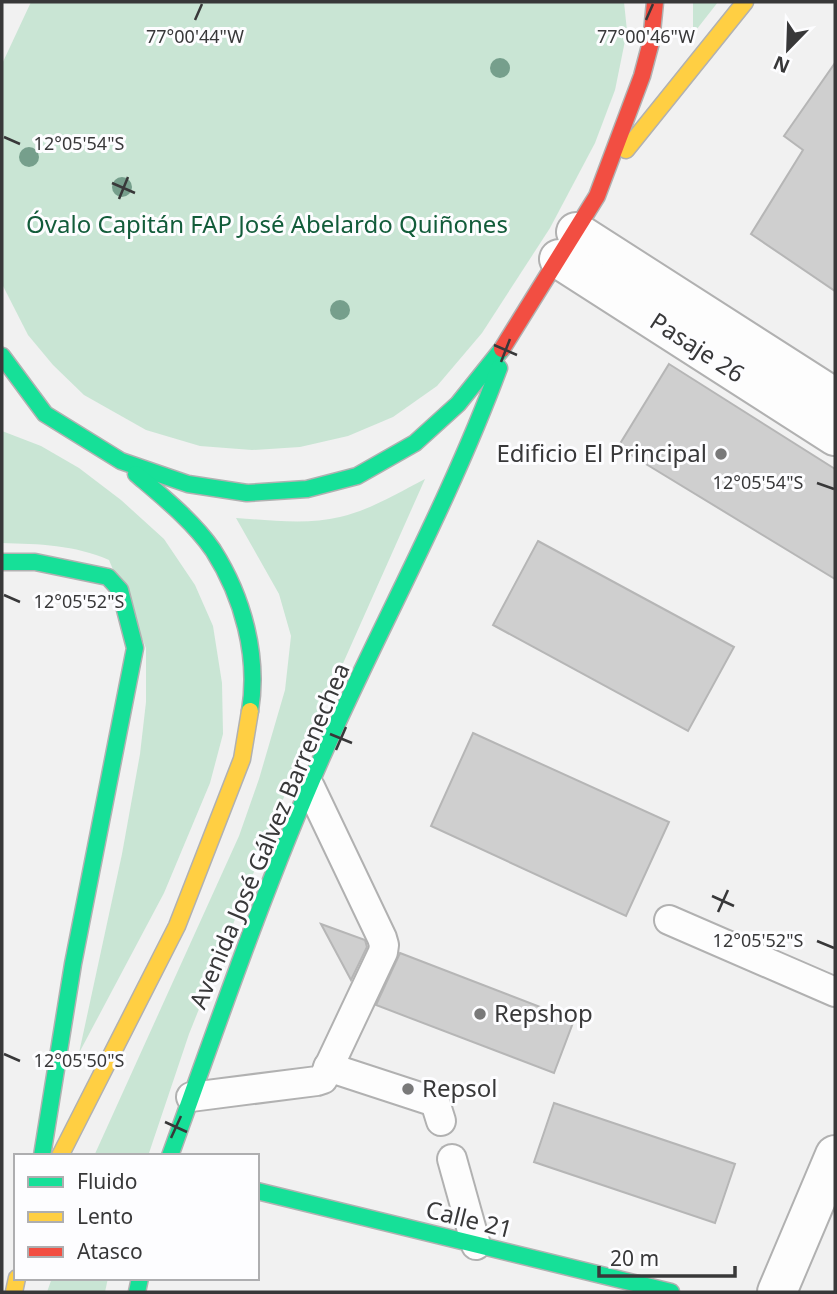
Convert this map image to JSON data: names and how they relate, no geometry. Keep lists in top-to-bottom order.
{
  "streets": {
    "main road": ["Avenida José Gálvez Barrenechea", "Calle 21"],
    "street": ["Pasaje 26"]
  },
  "parks": ["Óvalo Capitán FAP José Abelardo Quiñones"],
  "places": ["Edificio El Principal", "Repshop", "Repsol"],
  "legend": ["Fluido", "Lento", "Atasco"],
  "scale_bar": "20 m",
  "north": "bottom left",
  "coordinates": [
    "77°00'46\"W",
    "77°00'44\"W",
    "12°05'54\"S",
    "12°05'52\"S",
    "12°05'50\"S"
  ]
}
